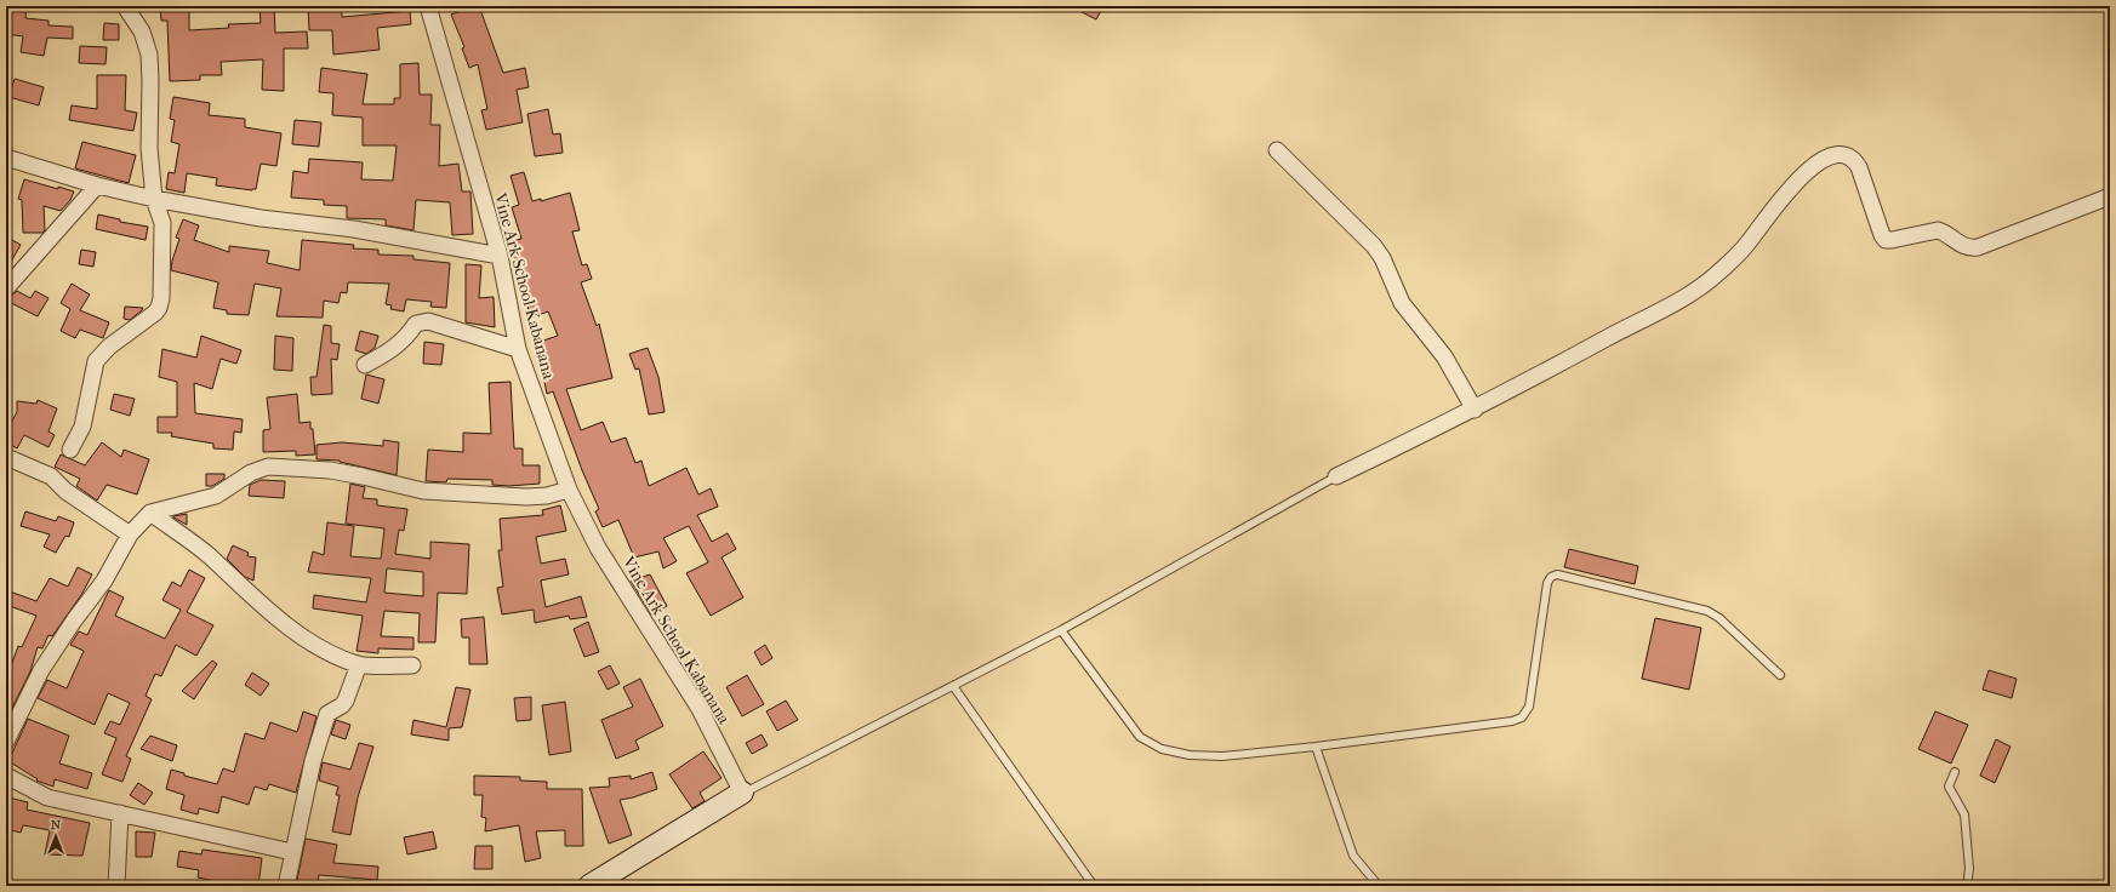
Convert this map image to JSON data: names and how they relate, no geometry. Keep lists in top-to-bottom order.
{
  "streets": {
    "street": ["Vine Ark School Kabanana"]
  },
  "north": "top"
}
